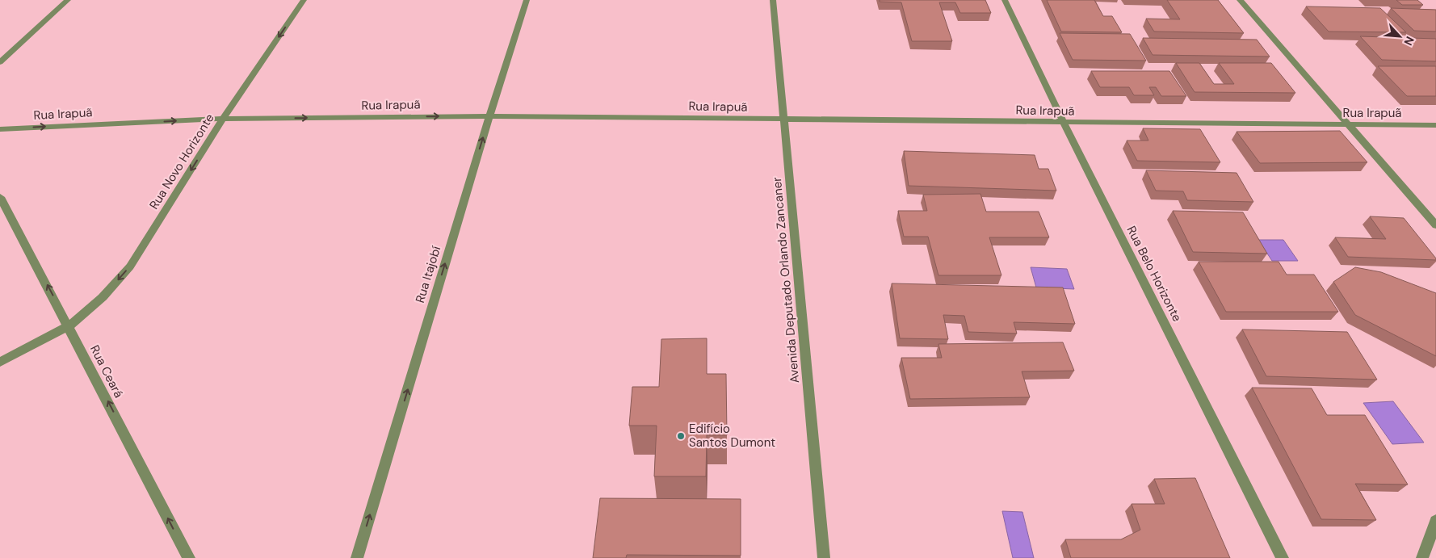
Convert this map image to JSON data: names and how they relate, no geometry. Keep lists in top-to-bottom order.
{
  "streets": {
    "street": [
      "Rua Irapuã",
      "Rua Novo Horizonte",
      "Rua Belo Horizonte",
      "Rua Itajobí",
      "Avenida Deputado Orlando Zancaner",
      "Rua Ceará"
    ]
  },
  "crossings": [
    ["Rua Irapuã", "Rua Novo Horizonte"],
    ["Rua Irapuã", "Rua Belo Horizonte"],
    ["Rua Irapuã", "Rua Itajobí"],
    ["Rua Irapuã", "Avenida Deputado Orlando Zancaner"],
    ["Rua Novo Horizonte", "Rua Ceará"]
  ],
  "one_way": ["Rua Novo Horizonte", "Rua Itajobí", "Rua Ceará"],
  "places": ["Edifício Santos Dumont"],
  "north": "bottom right"
}
